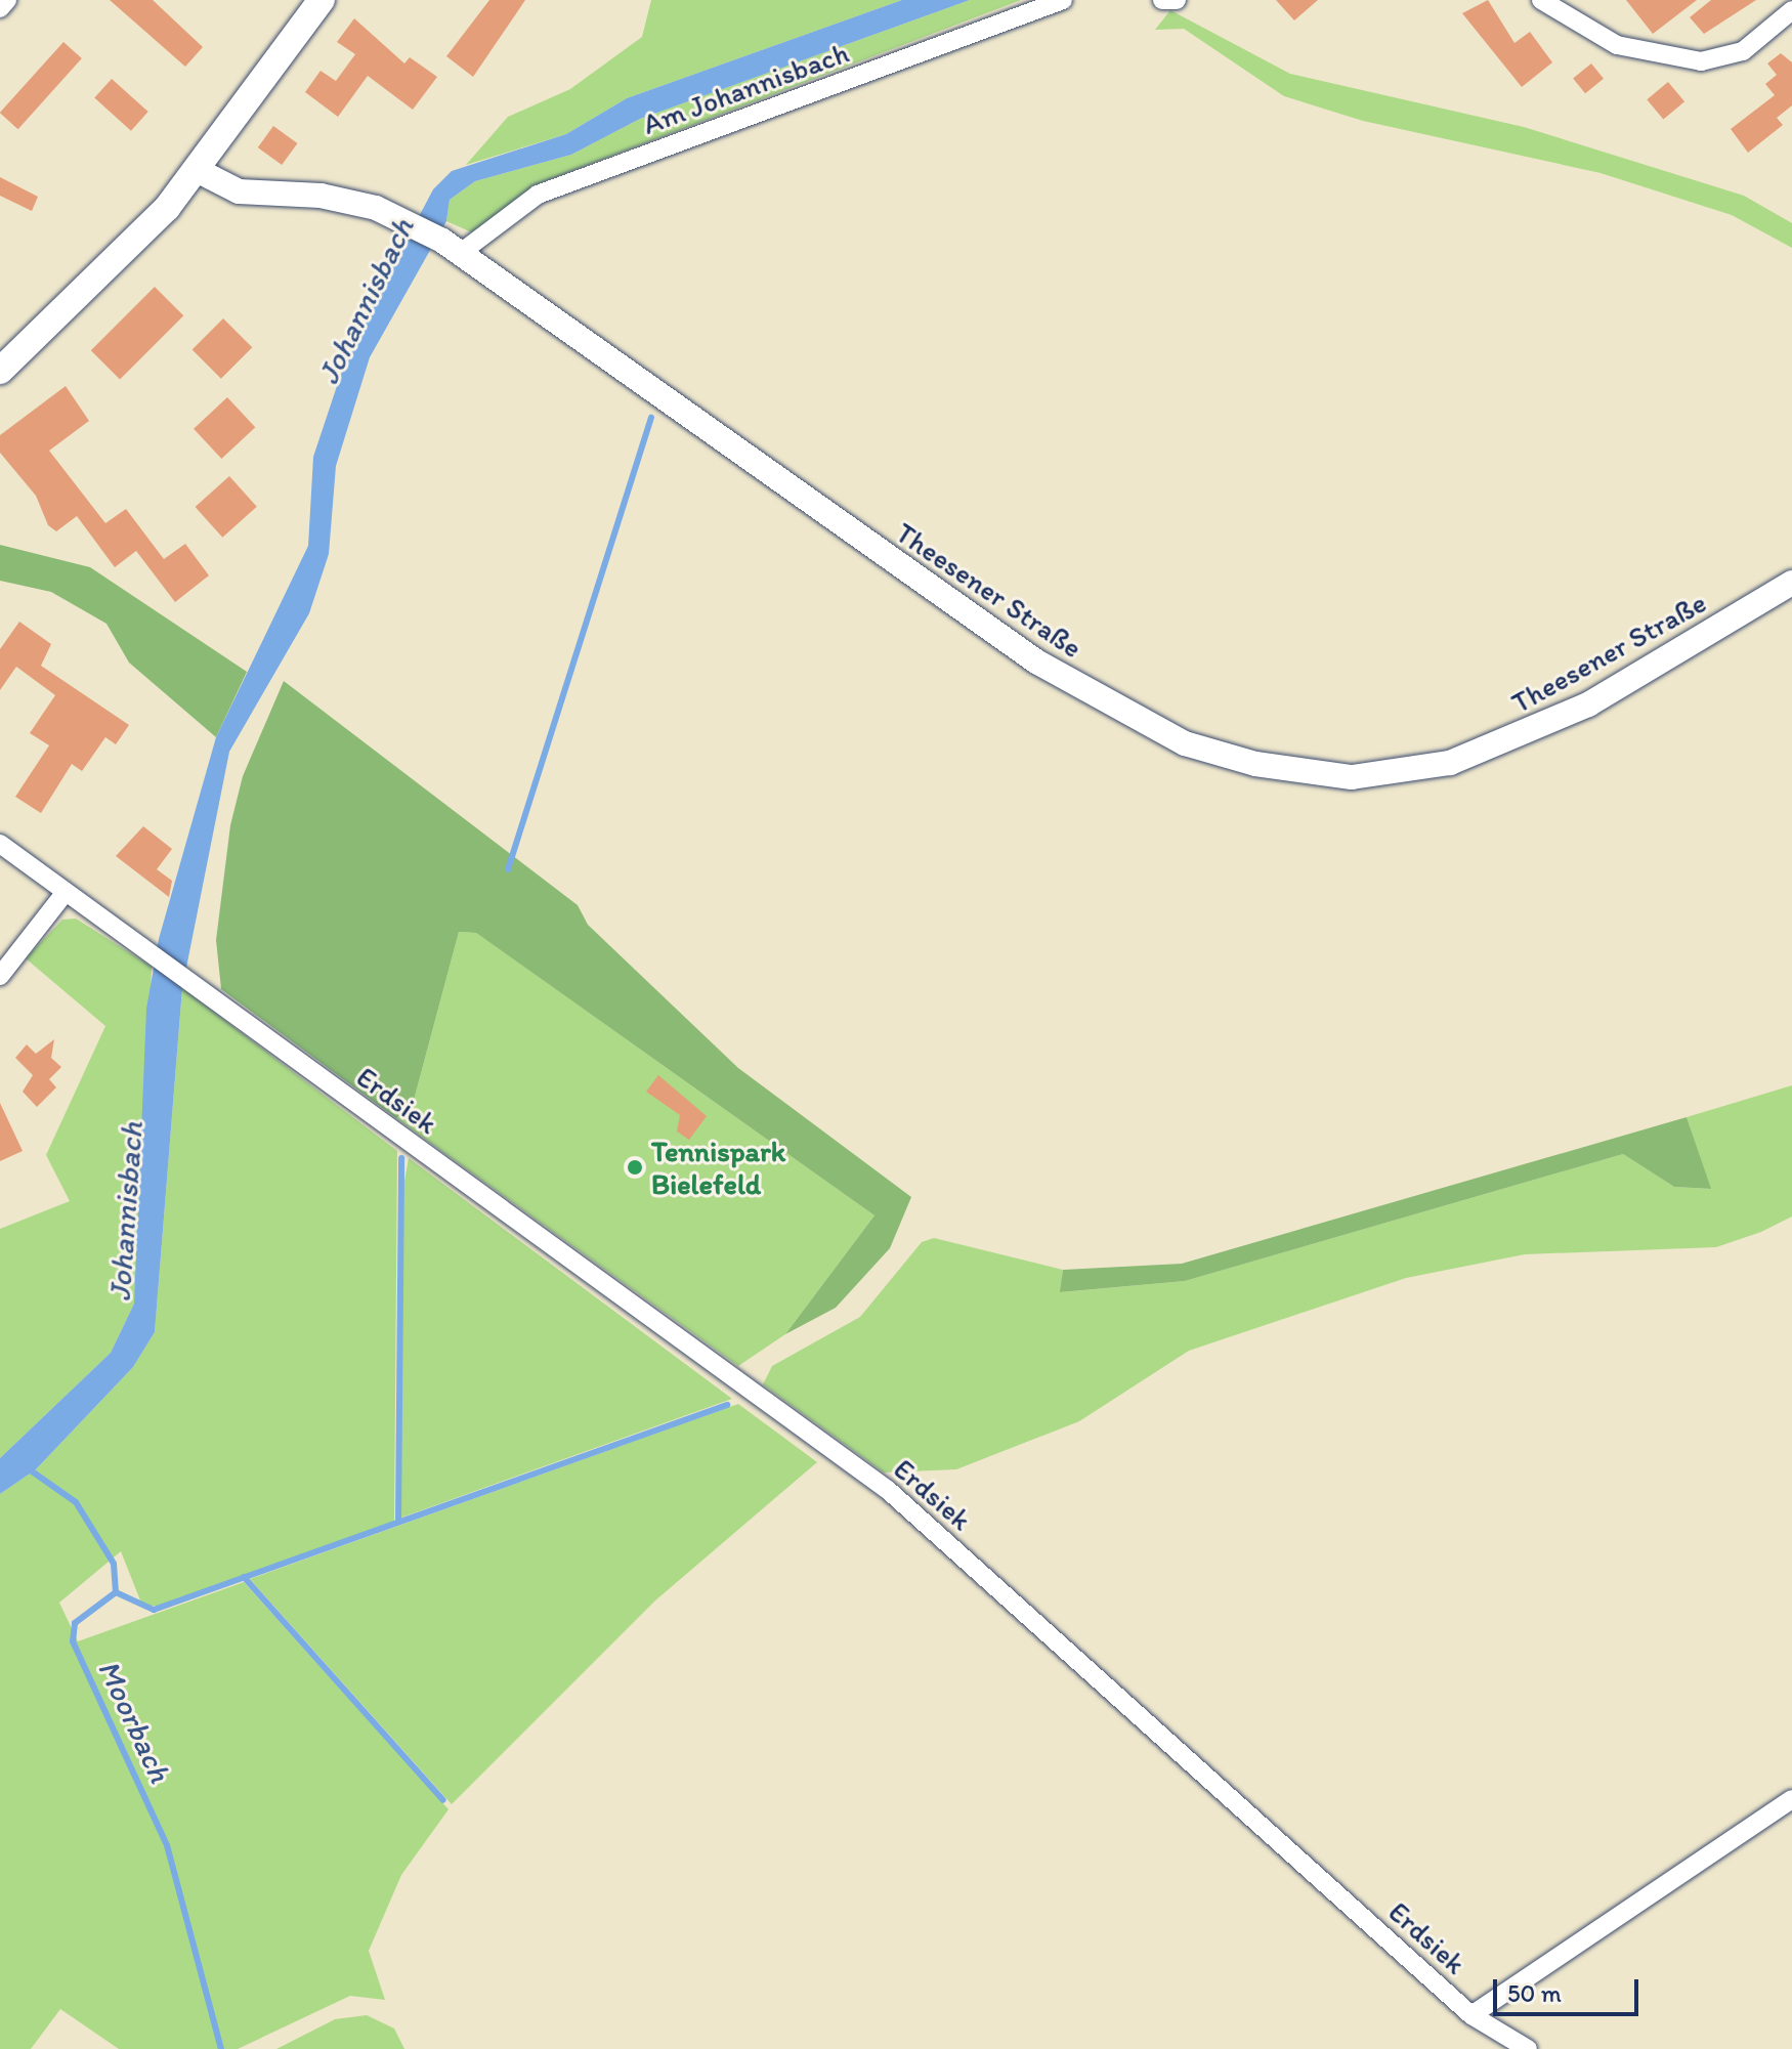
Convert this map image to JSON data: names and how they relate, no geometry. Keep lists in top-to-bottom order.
{
  "streets": {
    "street": ["Am Johannisbach", "Theesener Straße", "Erdsiek"]
  },
  "crossings": [
    ["Am Johannisbach", "Theesener Straße"]
  ],
  "water": ["Johannisbach", "Moorbach"],
  "places": ["Tennispark Bielefeld"],
  "scale_bar": "50 m"
}
